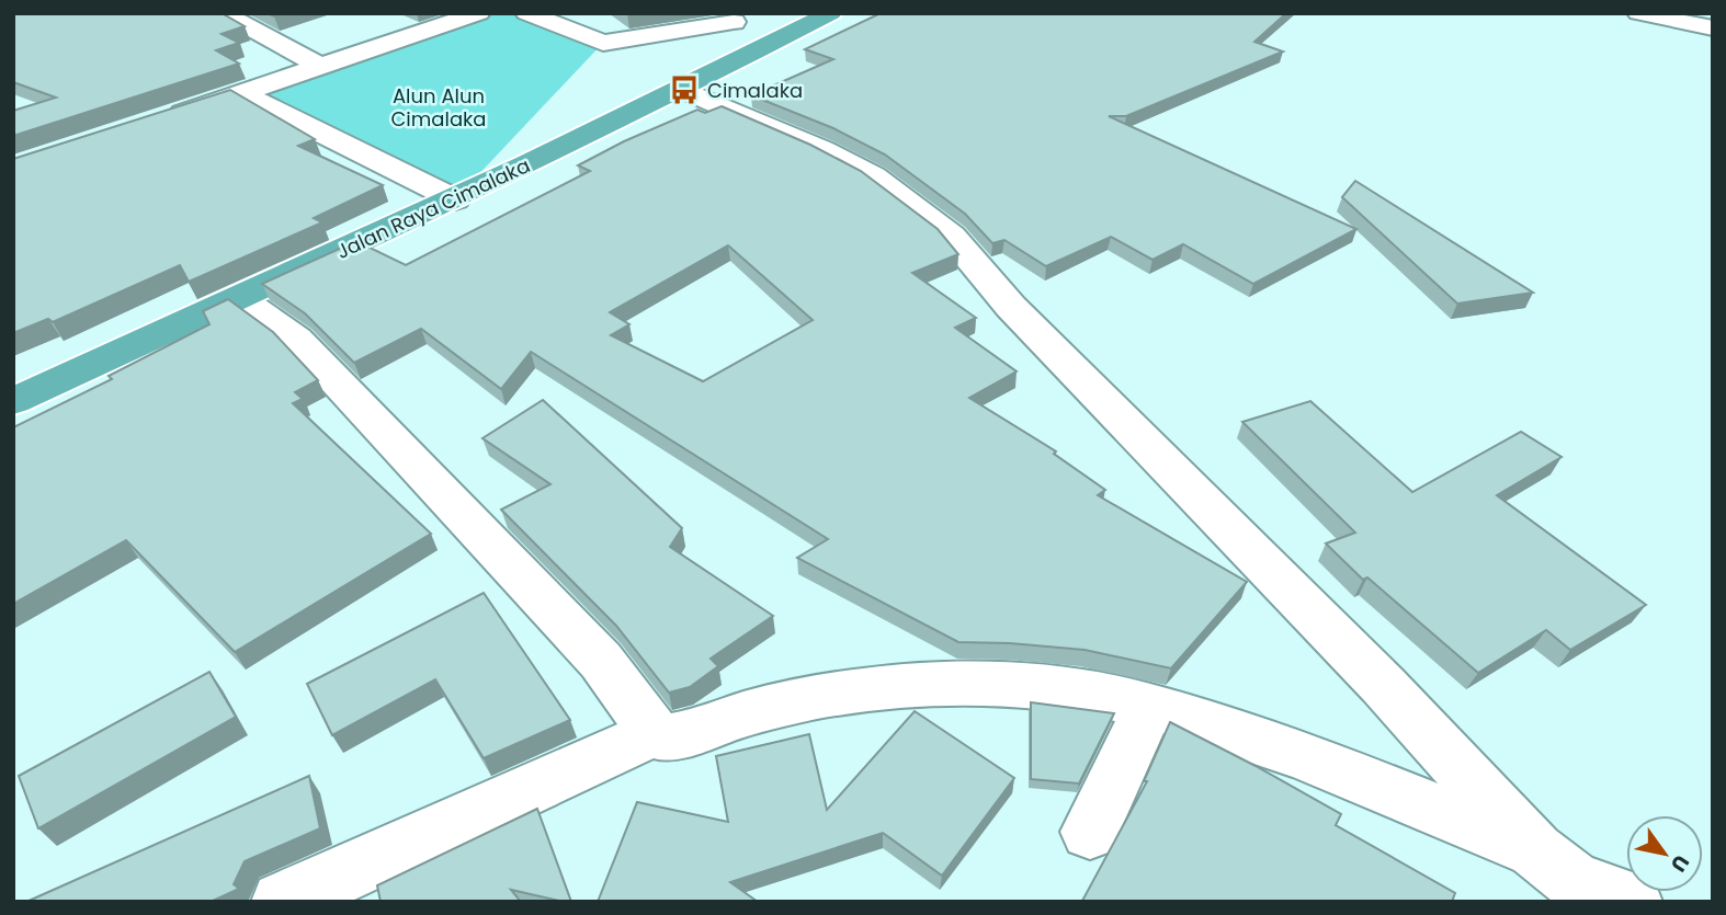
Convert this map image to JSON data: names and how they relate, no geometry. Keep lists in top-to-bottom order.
{
  "streets": {
    "highway": ["Jalan Raya Cimalaka"]
  },
  "parks": ["Alun Alun Cimalaka"],
  "places": {
    "bus stop": ["Cimalaka"]
  },
  "north": "bottom right"
}
